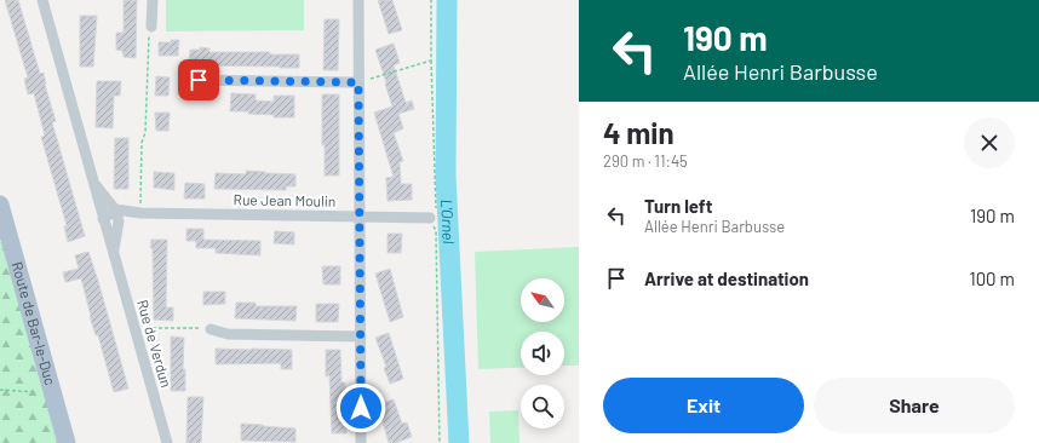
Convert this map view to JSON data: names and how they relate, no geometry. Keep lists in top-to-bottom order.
{
  "streets": {
    "main road": ["Route de Bar-le-Duc"],
    "street": ["Rue Jean Moulin", "Rue de Verdun"]
  },
  "crossings": [
    ["Rue Jean Moulin", "Rue de Verdun"]
  ],
  "water": ["L'Ornel"],
  "north": "top left",
  "page": {
    "turn": ["190 m", "Allée Henri Barbusse"],
    "heading": ["4 min", "290 m · 11:45"],
    "list": [
      {
        "name": "Turn left",
        "note": "Allée Henri Barbusse",
        "value": "190 m"
      },
      {
        "name": "Arrive at destination",
        "value": "100 m"
      }
    ],
    "buttons": ["Exit", "Share"]
  }
}
